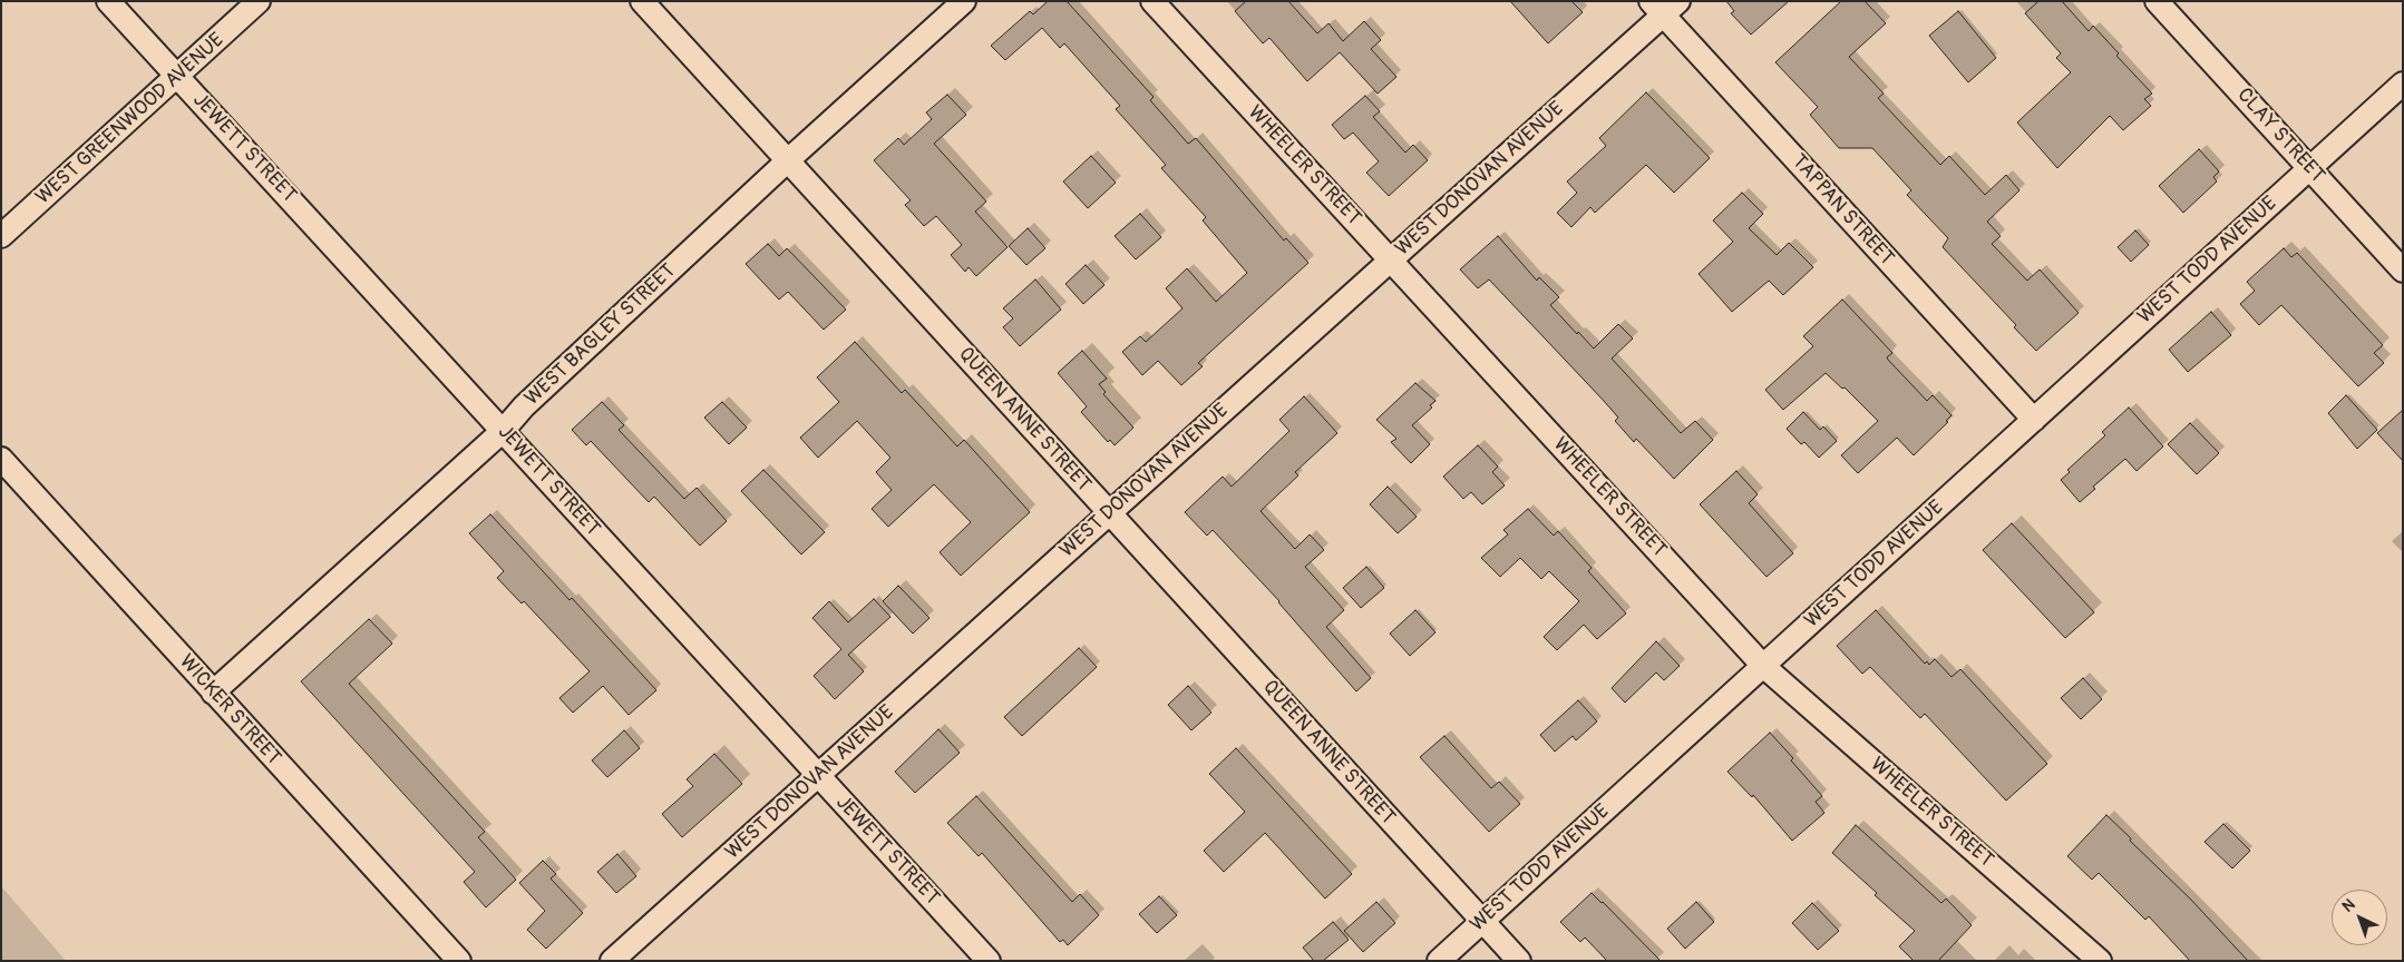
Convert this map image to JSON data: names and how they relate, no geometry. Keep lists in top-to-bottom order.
{
  "streets": {
    "street": [
      "WEST GREENWOOD AVENUE",
      "CLAY STREET",
      "JEWETT STREET",
      "WHEELER STREET",
      "WEST DONOVAN AVENUE",
      "TAPPAN STREET",
      "WEST TODD AVENUE",
      "WEST BAGLEY STREET",
      "QUEEN ANNE STREET",
      "WICKER STREET"
    ]
  },
  "crossings": [
    ["WEST GREENWOOD AVENUE", "JEWETT STREET"],
    ["CLAY STREET", "WEST TODD AVENUE"],
    ["JEWETT STREET", "WEST DONOVAN AVENUE"],
    ["JEWETT STREET", "WEST BAGLEY STREET"],
    ["WHEELER STREET", "WEST DONOVAN AVENUE"],
    ["WHEELER STREET", "WEST TODD AVENUE"],
    ["WEST DONOVAN AVENUE", "TAPPAN STREET"],
    ["WEST DONOVAN AVENUE", "QUEEN ANNE STREET"],
    ["TAPPAN STREET", "WEST TODD AVENUE"],
    ["WEST TODD AVENUE", "QUEEN ANNE STREET"],
    ["WEST BAGLEY STREET", "QUEEN ANNE STREET"],
    ["WEST BAGLEY STREET", "WICKER STREET"]
  ],
  "north": "top left"
}
